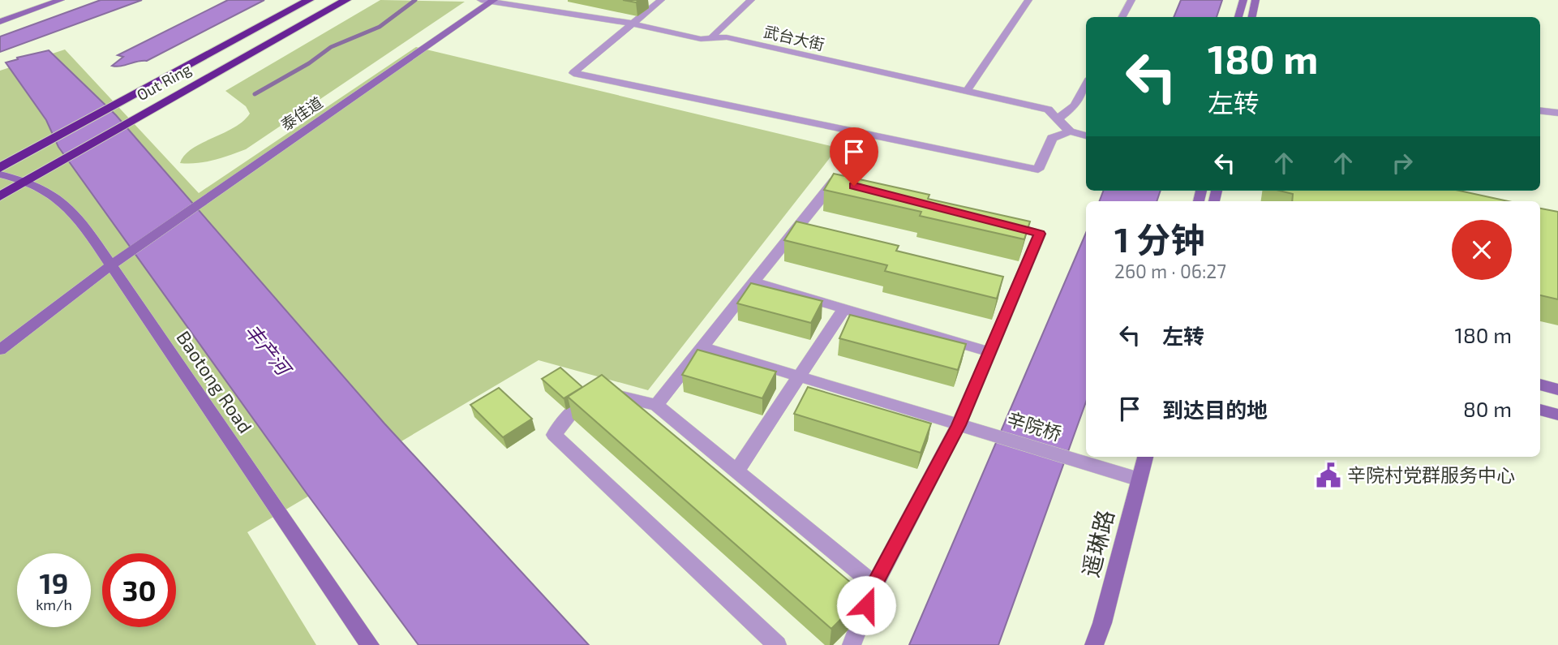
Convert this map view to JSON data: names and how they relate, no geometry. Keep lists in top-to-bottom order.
{
  "streets": {
    "highway": ["Out Ring"],
    "street": [
      "武台大街",
      "泰佳道",
      "Baotong Road",
      "辛院桥",
      "遥琳路"
    ]
  },
  "crossings": [
    ["武台大街", "泰佳道"],
    ["Out Ring", "Baotong Road"],
    ["泰佳道", "Baotong Road"],
    ["辛院桥", "遥琳路"]
  ],
  "water": ["丰产河"],
  "places": {
    "public building": ["辛院村党群服务中心"]
  },
  "page": {
    "turn": ["180 m", "左转"],
    "heading": ["1 分钟", "260 m · 06:27"],
    "list": [
      {
        "name": "左转",
        "value": "180 m"
      },
      {
        "name": "到达目的地",
        "value": "80 m"
      }
    ],
    "speed": "19 km/h",
    "limit": "30"
  }
}
